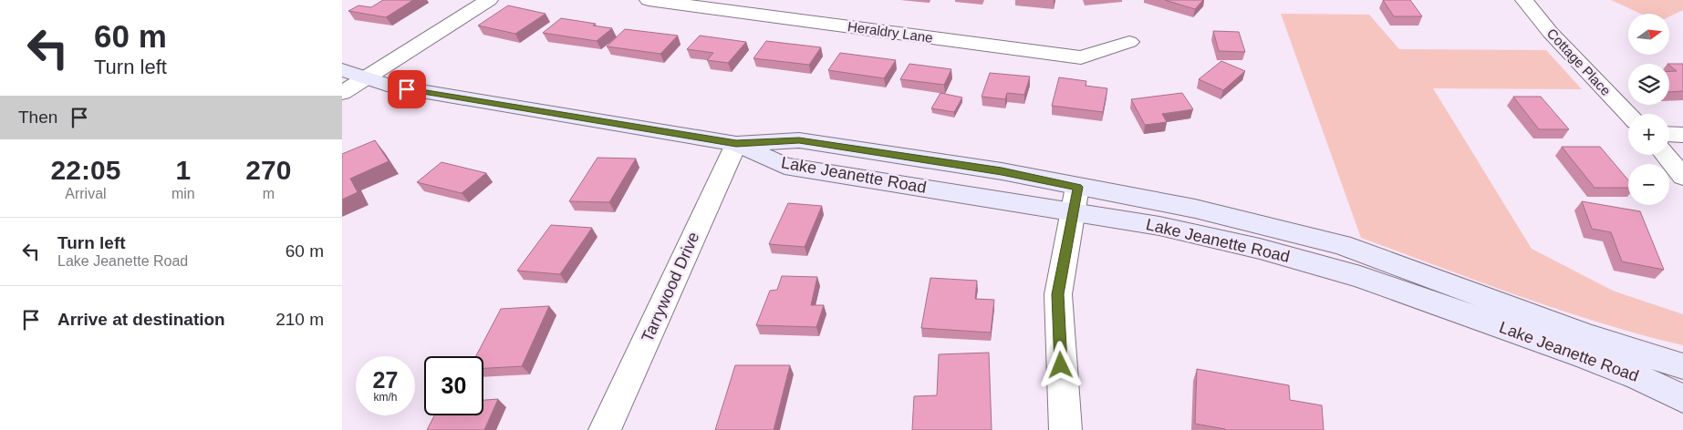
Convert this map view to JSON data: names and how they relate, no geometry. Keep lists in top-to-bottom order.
{
  "streets": {
    "street": [
      "Heraldry Lane",
      "Cottage Place",
      "Lake Jeanette Road",
      "Tarrywood Drive"
    ]
  },
  "crossings": [
    ["Lake Jeanette Road", "Tarrywood Drive"]
  ],
  "north": "right",
  "page": {
    "turn": ["60 m", "Turn left"],
    "map_buttons": ["+", "−"],
    "then": "Then",
    "eta": [
      "22:05",
      "Arrival",
      "1",
      "min",
      "270",
      "m"
    ],
    "list": [
      {
        "name": "Turn left",
        "note": "Lake Jeanette Road",
        "value": "60 m"
      },
      {
        "name": "Arrive at destination",
        "value": "210 m"
      }
    ],
    "speed": "27 km/h",
    "limit": "30"
  }
}
